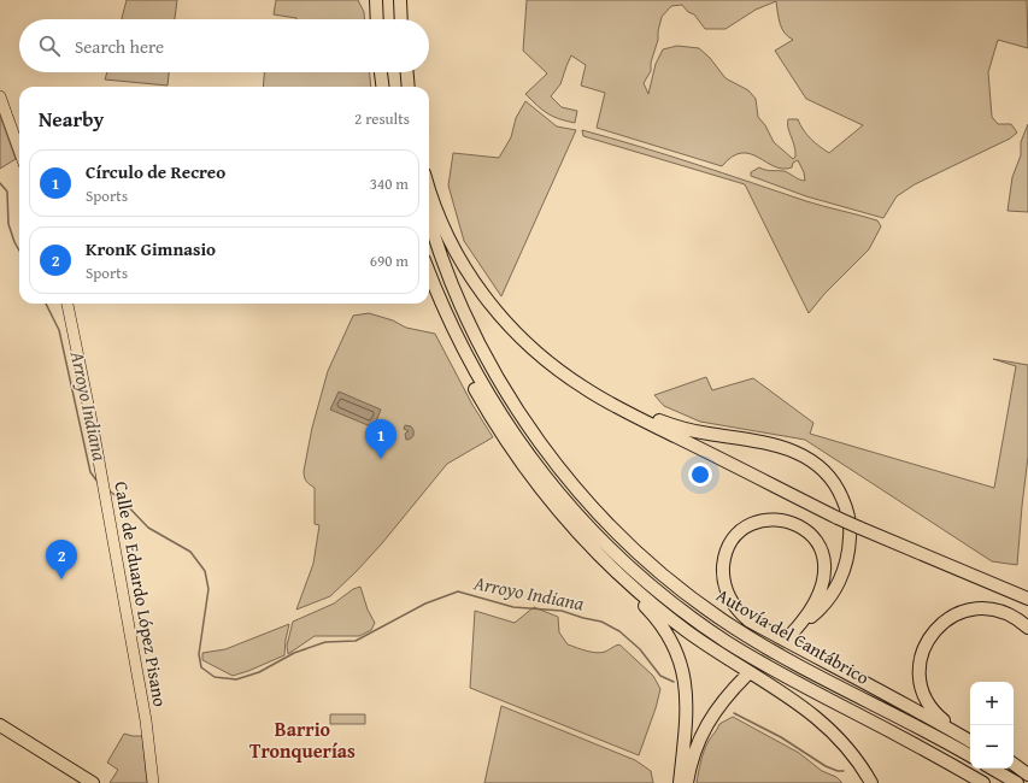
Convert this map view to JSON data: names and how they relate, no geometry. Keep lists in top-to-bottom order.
{
  "streets": {
    "highway": ["Autovía del Cantábrico"],
    "main road": ["Calle de Eduardo López Pisano"]
  },
  "districts": ["Barrio Tronquerías"],
  "water": ["Arroyo Indiana"],
  "page": {
    "search": "Search here",
    "heading": ["Nearby", "2 results"],
    "list": [
      {
        "mark": "1",
        "name": "Círculo de Recreo",
        "note": "Sports",
        "value": "340 m"
      },
      {
        "mark": "2",
        "name": "KronK Gimnasio",
        "note": "Sports",
        "value": "690 m"
      }
    ],
    "pins": ["1", "2"],
    "map_buttons": ["+", "−"]
  }
}
